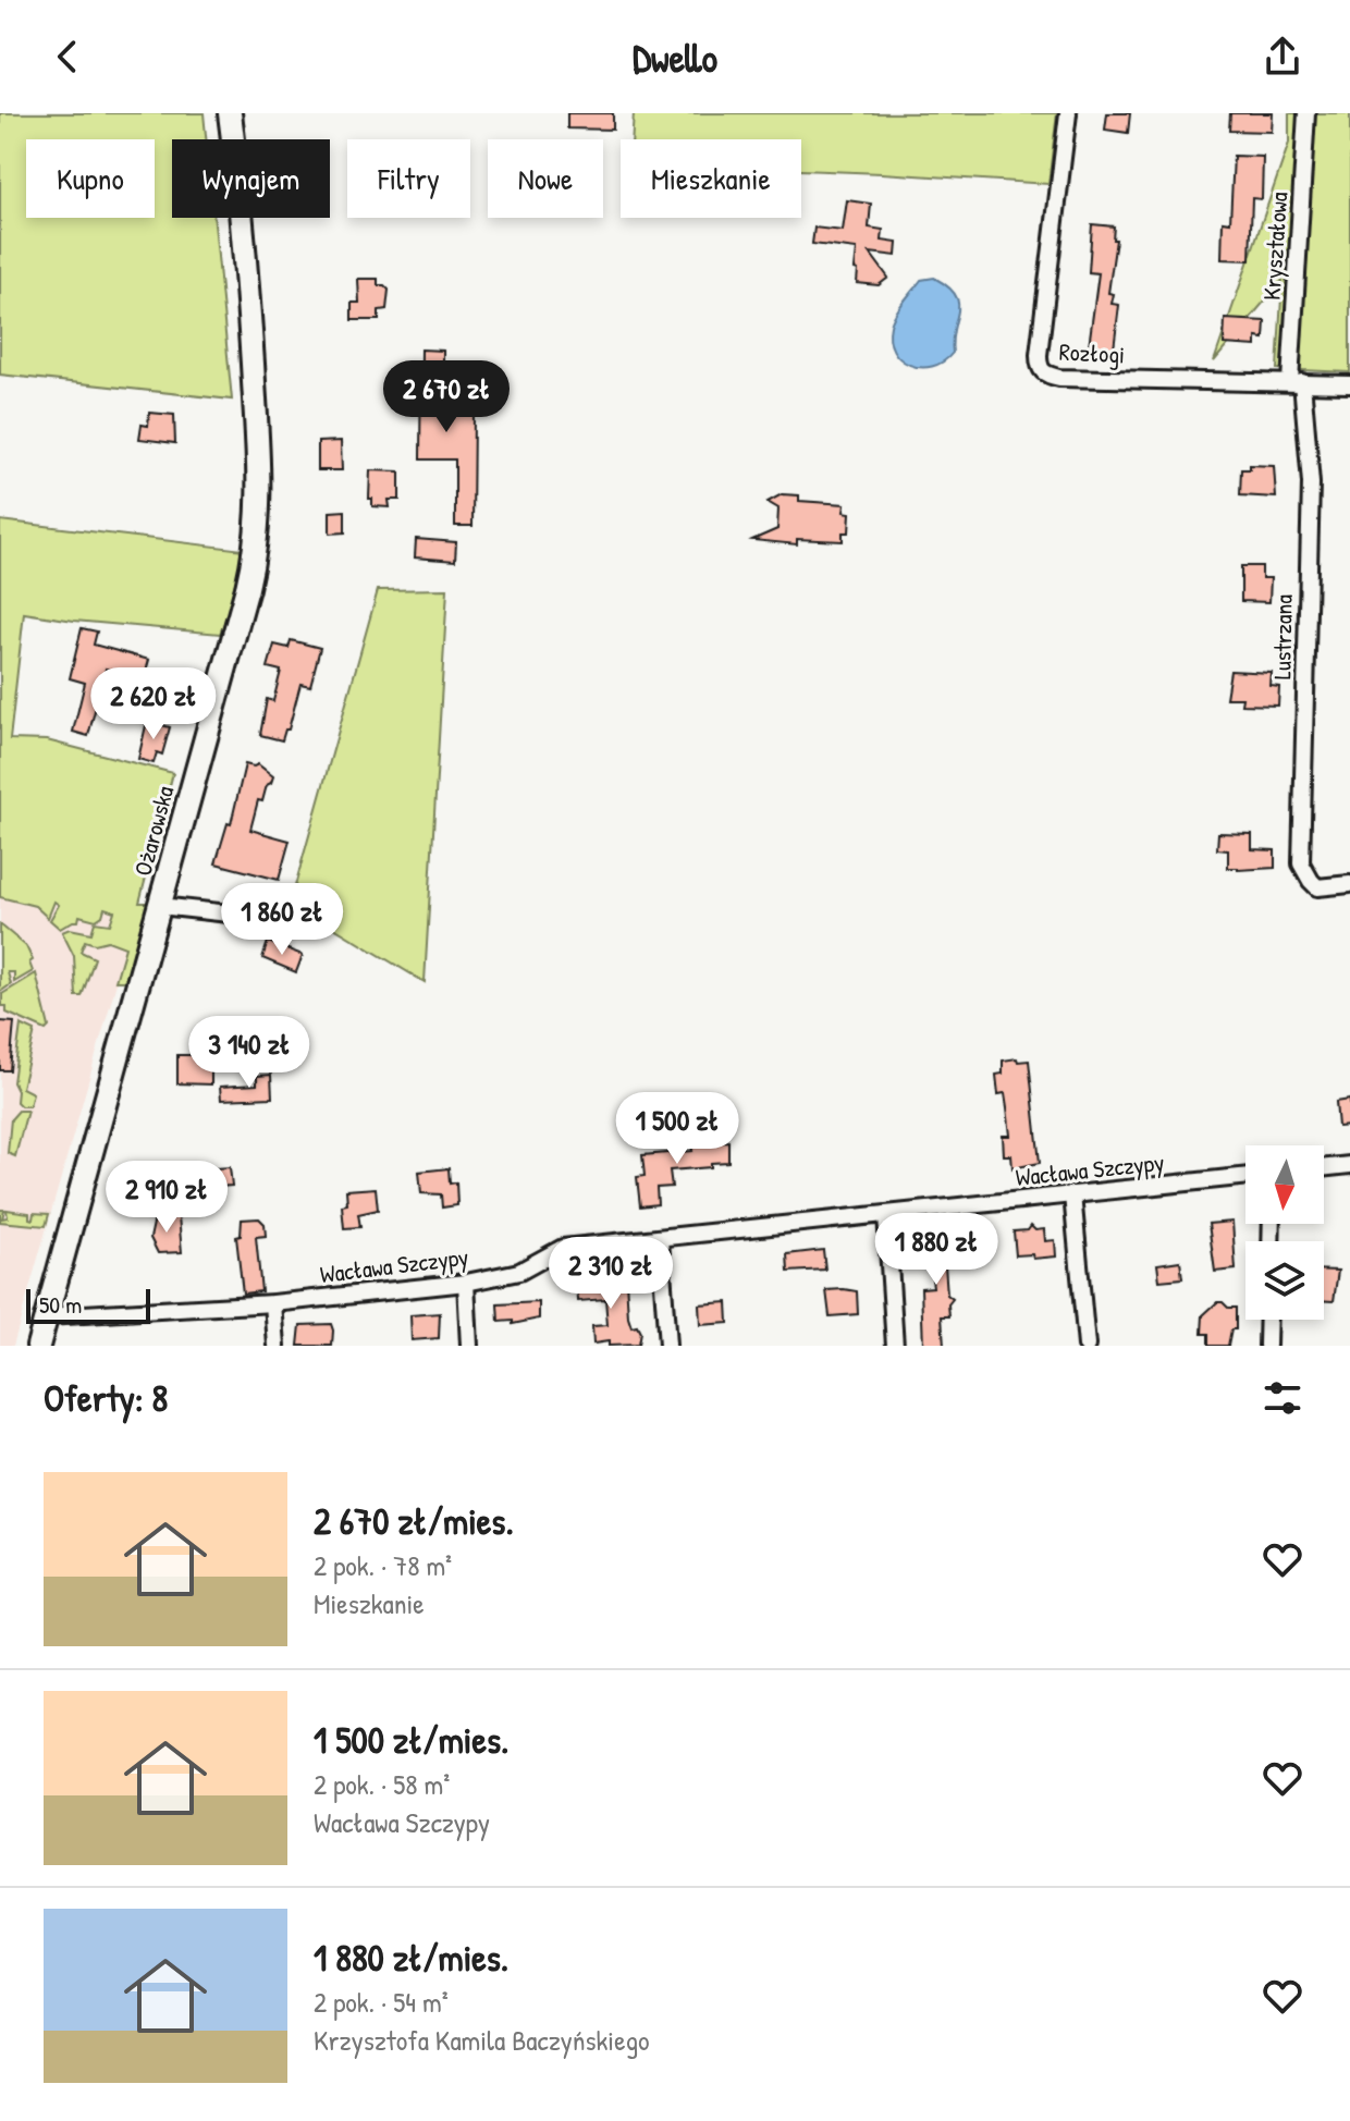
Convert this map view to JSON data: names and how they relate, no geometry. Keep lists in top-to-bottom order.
{
  "streets": {
    "main road": ["Ożarowska"],
    "street": [
      "Kryształowa",
      "Rozłogi",
      "Lustrzana",
      "Wacława Szczypy"
    ]
  },
  "crossings": [
    ["Kryształowa", "Rozłogi"],
    ["Kryształowa", "Lustrzana"],
    ["Rozłogi", "Lustrzana"],
    ["Ożarowska", "Wacława Szczypy"]
  ],
  "scale_bar": "50 m",
  "north": "bottom",
  "page": {
    "header": "Dwello",
    "chip": [
      "Kupno",
      "Wynajem",
      "Filtry",
      "Nowe",
      "Mieszkanie"
    ],
    "price": [
      "2 670 zł",
      "2 620 zł",
      "1 860 zł",
      "3 140 zł",
      "1 500 zł",
      "2 910 zł",
      "1 880 zł",
      "2 310 zł"
    ],
    "scale": "50 m",
    "heading": "Oferty: 8",
    "list": [
      {
        "name": "2 670 zł/mies.",
        "note": "2 pok. · 78 m² · Mieszkanie"
      },
      {
        "name": "1 500 zł/mies.",
        "note": "2 pok. · 58 m² · Wacława Szczypy"
      },
      {
        "name": "1 880 zł/mies.",
        "note": "2 pok. · 54 m² · Krzysztofa Kamila Baczyńskiego"
      }
    ]
  }
}
